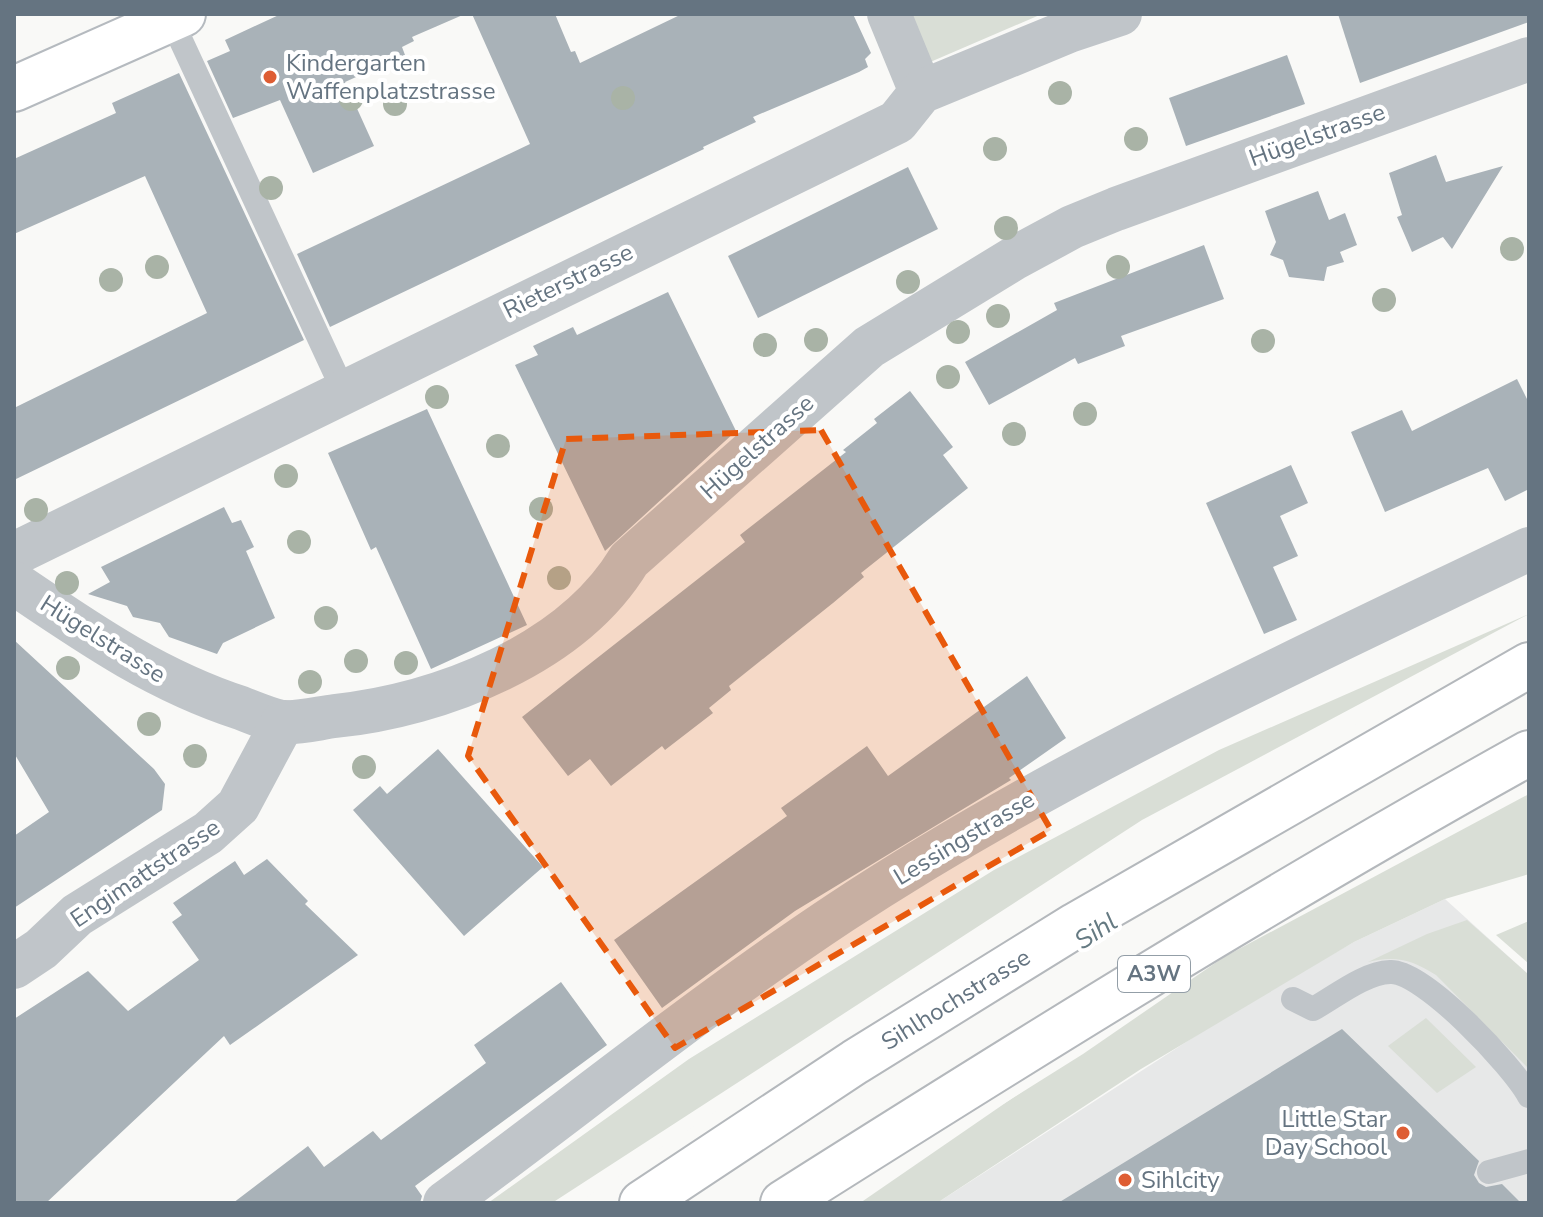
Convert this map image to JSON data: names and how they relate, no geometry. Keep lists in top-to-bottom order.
{
  "streets": {
    "main road": ["A3W", "Sihlhochstrasse"],
    "street": [
      "Hügelstrasse",
      "Rieterstrasse",
      "Lessingstrasse",
      "Engimattstrasse"
    ]
  },
  "crossings": [
    ["Hügelstrasse", "Engimattstrasse"]
  ],
  "water": ["Sihl"],
  "places": ["Kindergarten Waffenplatzstrasse", "Little Star Day School", "Sihlcity"]
}
